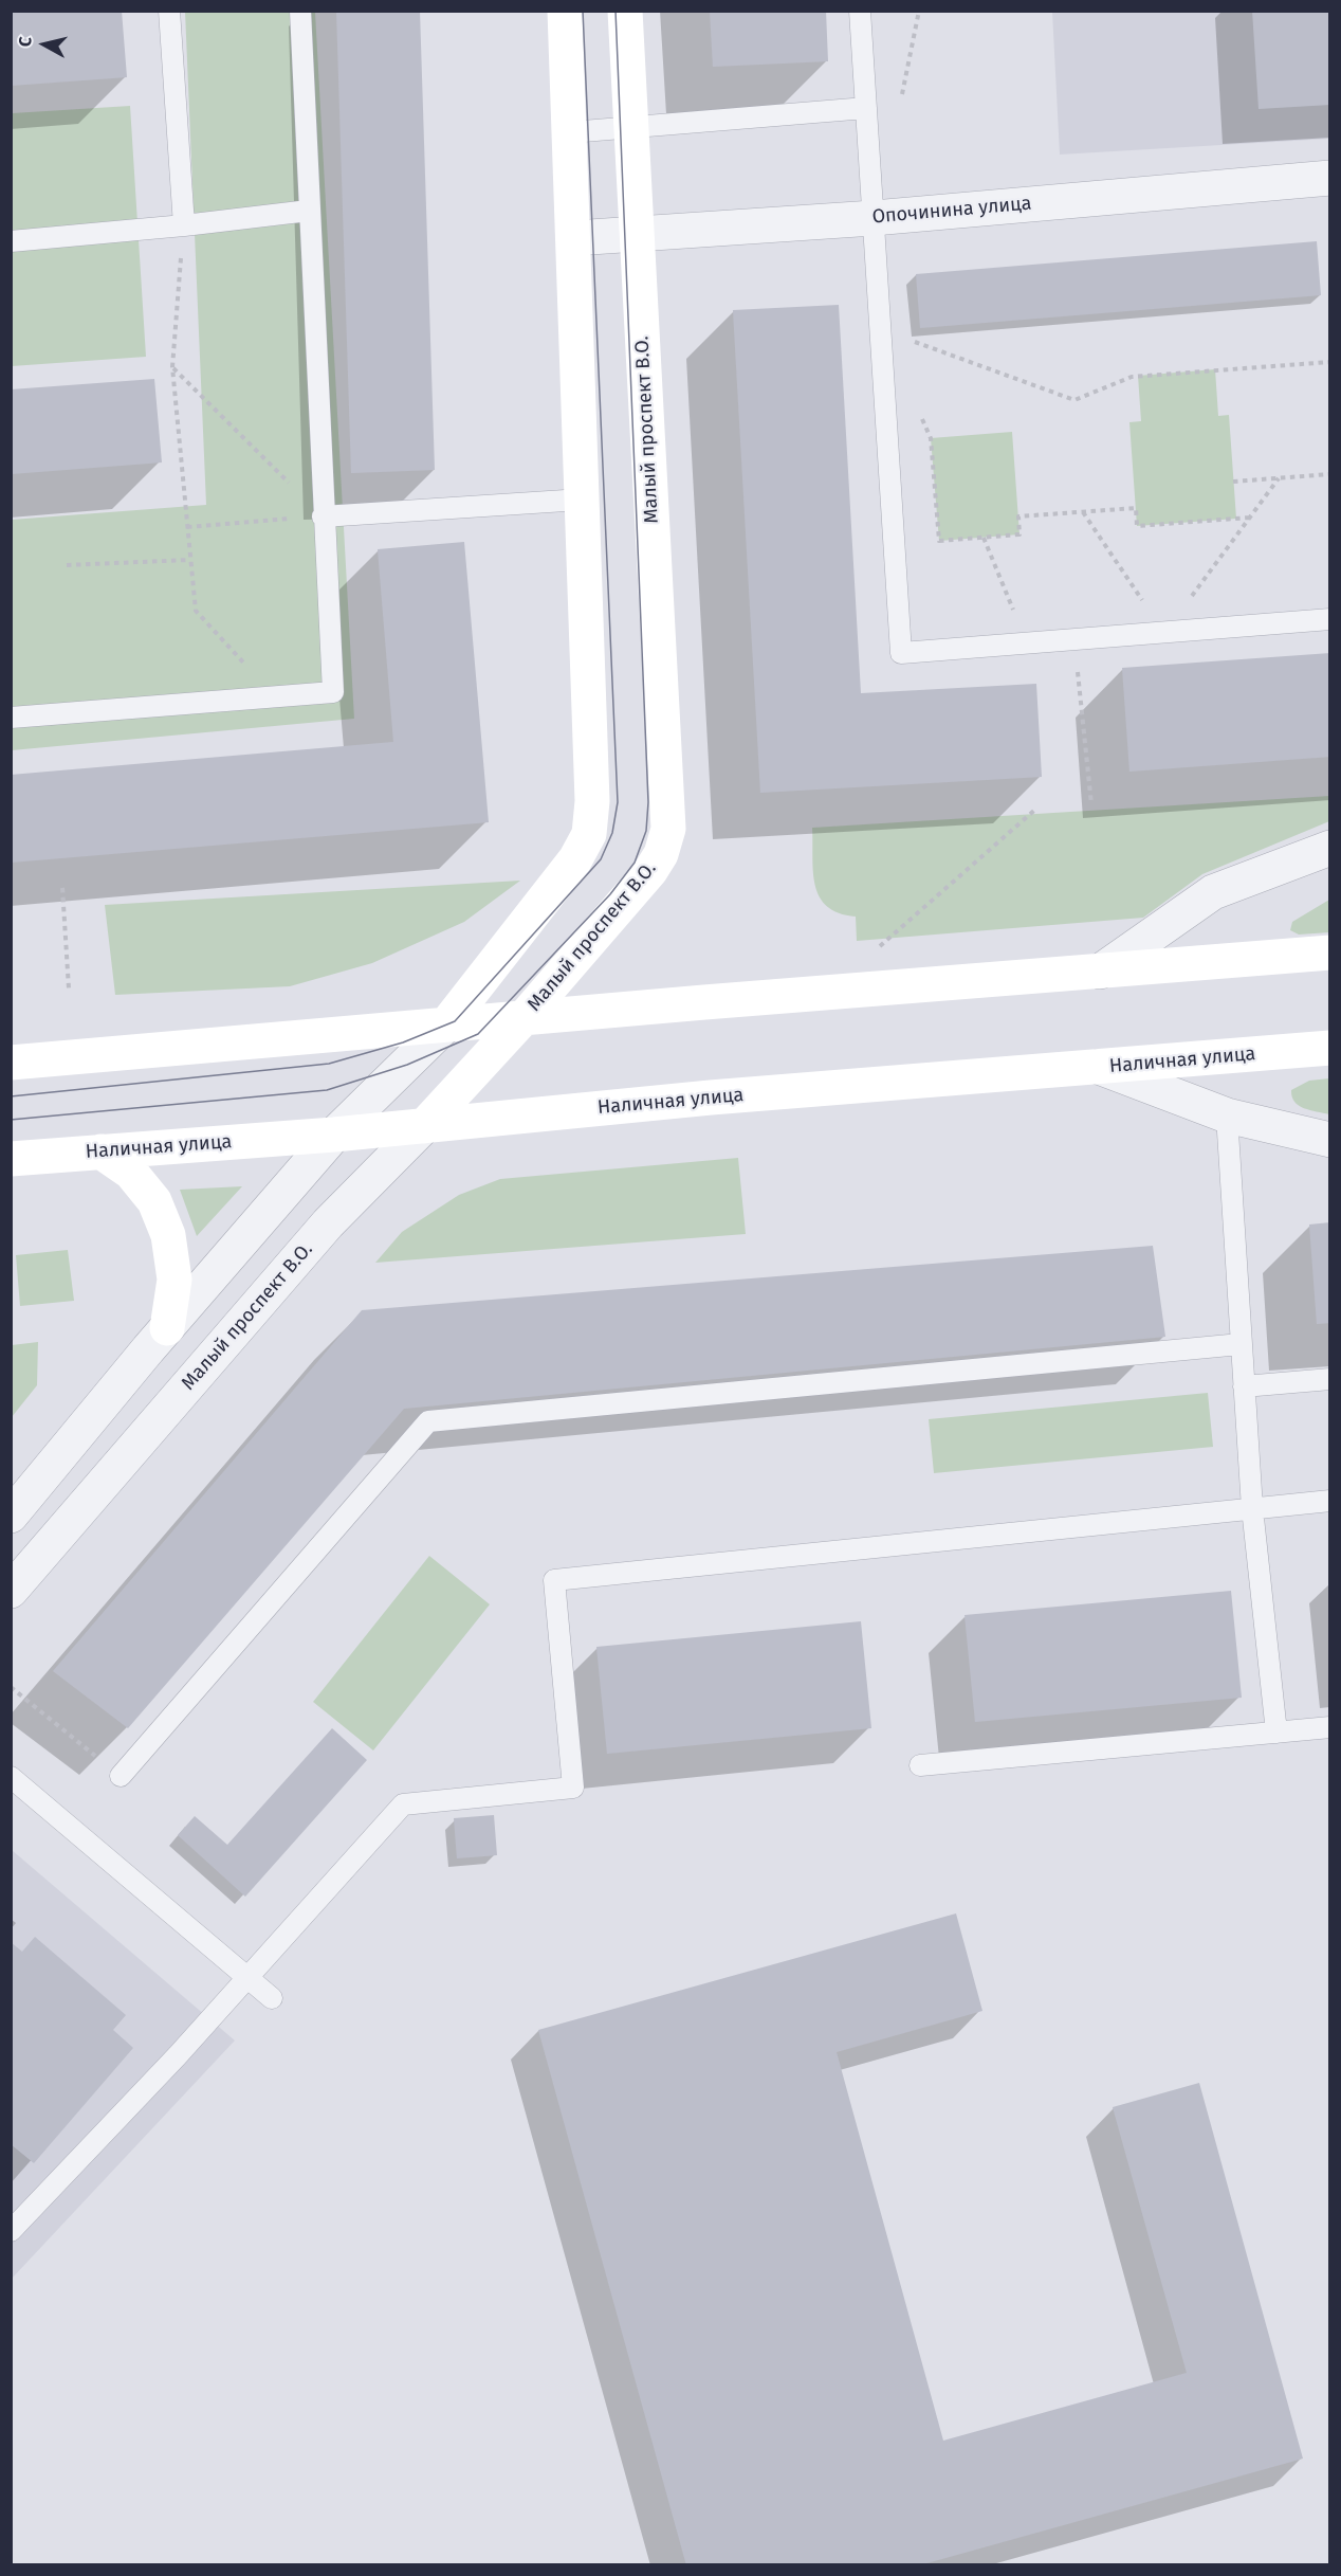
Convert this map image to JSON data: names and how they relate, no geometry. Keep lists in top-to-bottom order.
{
  "streets": {
    "main road": ["Малый проспект В.О.", "Наличная улица"],
    "street": ["Опочинина улица"]
  },
  "crossings": [
    ["Опочинина улица", "Малый проспект В.О."],
    ["Малый проспект В.О.", "Наличная улица"]
  ],
  "north": "left"
}
